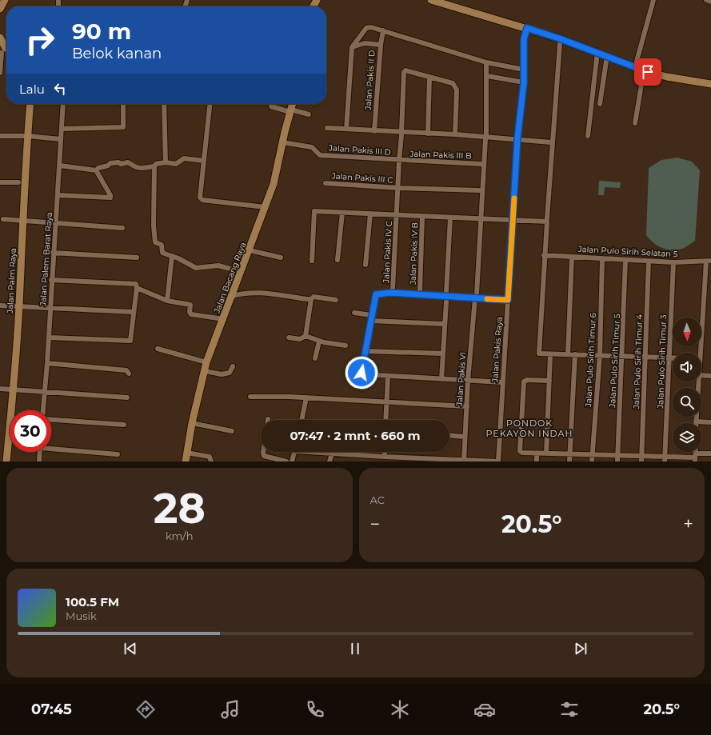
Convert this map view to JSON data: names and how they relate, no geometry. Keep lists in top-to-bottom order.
{
  "streets": {
    "street": [
      "Jalan Pakis II D",
      "Jalan Pakis III D",
      "Jalan Pakis III B",
      "Jalan Pakis III C",
      "Jalan Pulo Sirih Selatan 5",
      "Jalan Pakis IV C",
      "Jalan Pakis IV B",
      "Jalan Palem Barat Raya",
      "Jalan Bacang Raya",
      "Jalan Palm Raya",
      "Jalan Pakis Raya",
      "Jalan Pulo Sirih Timur 6",
      "Jalan Pulo Sirih Timur 5",
      "Jalan Pulo Sirih Timur 4",
      "Jalan Pulo Sirih Timur 3",
      "Jalan Pakis VI"
    ]
  },
  "crossings": [
    ["Jalan Pakis III D", "Jalan Pakis III B"],
    ["Jalan Pakis III D", "Jalan Pakis IV C"],
    ["Jalan Pakis III D", "Jalan Bacang Raya"],
    ["Jalan Pakis III B", "Jalan Pakis IV C"],
    ["Jalan Pakis III C", "Jalan Pakis IV C"],
    ["Jalan Pulo Sirih Selatan 5", "Jalan Pulo Sirih Timur 6"],
    ["Jalan Pulo Sirih Selatan 5", "Jalan Pulo Sirih Timur 5"],
    ["Jalan Pulo Sirih Selatan 5", "Jalan Pulo Sirih Timur 4"],
    ["Jalan Pulo Sirih Selatan 5", "Jalan Pulo Sirih Timur 3"]
  ],
  "districts": ["PONDOK PEKAYON INDAH"],
  "north": "bottom",
  "page": {
    "turn": ["90 m", "Belok kanan"],
    "then": "Lalu",
    "limit": "30",
    "trip": "07:47 · 2 mnt · 660 m",
    "tile": [
      ["28", "km/h"],
      "AC"
    ],
    "heat": ["−", "20.5°", "+"],
    "song": ["100.5 FM", "Musik"],
    "tabs": ["07:45", "20.5°"]
  }
}
